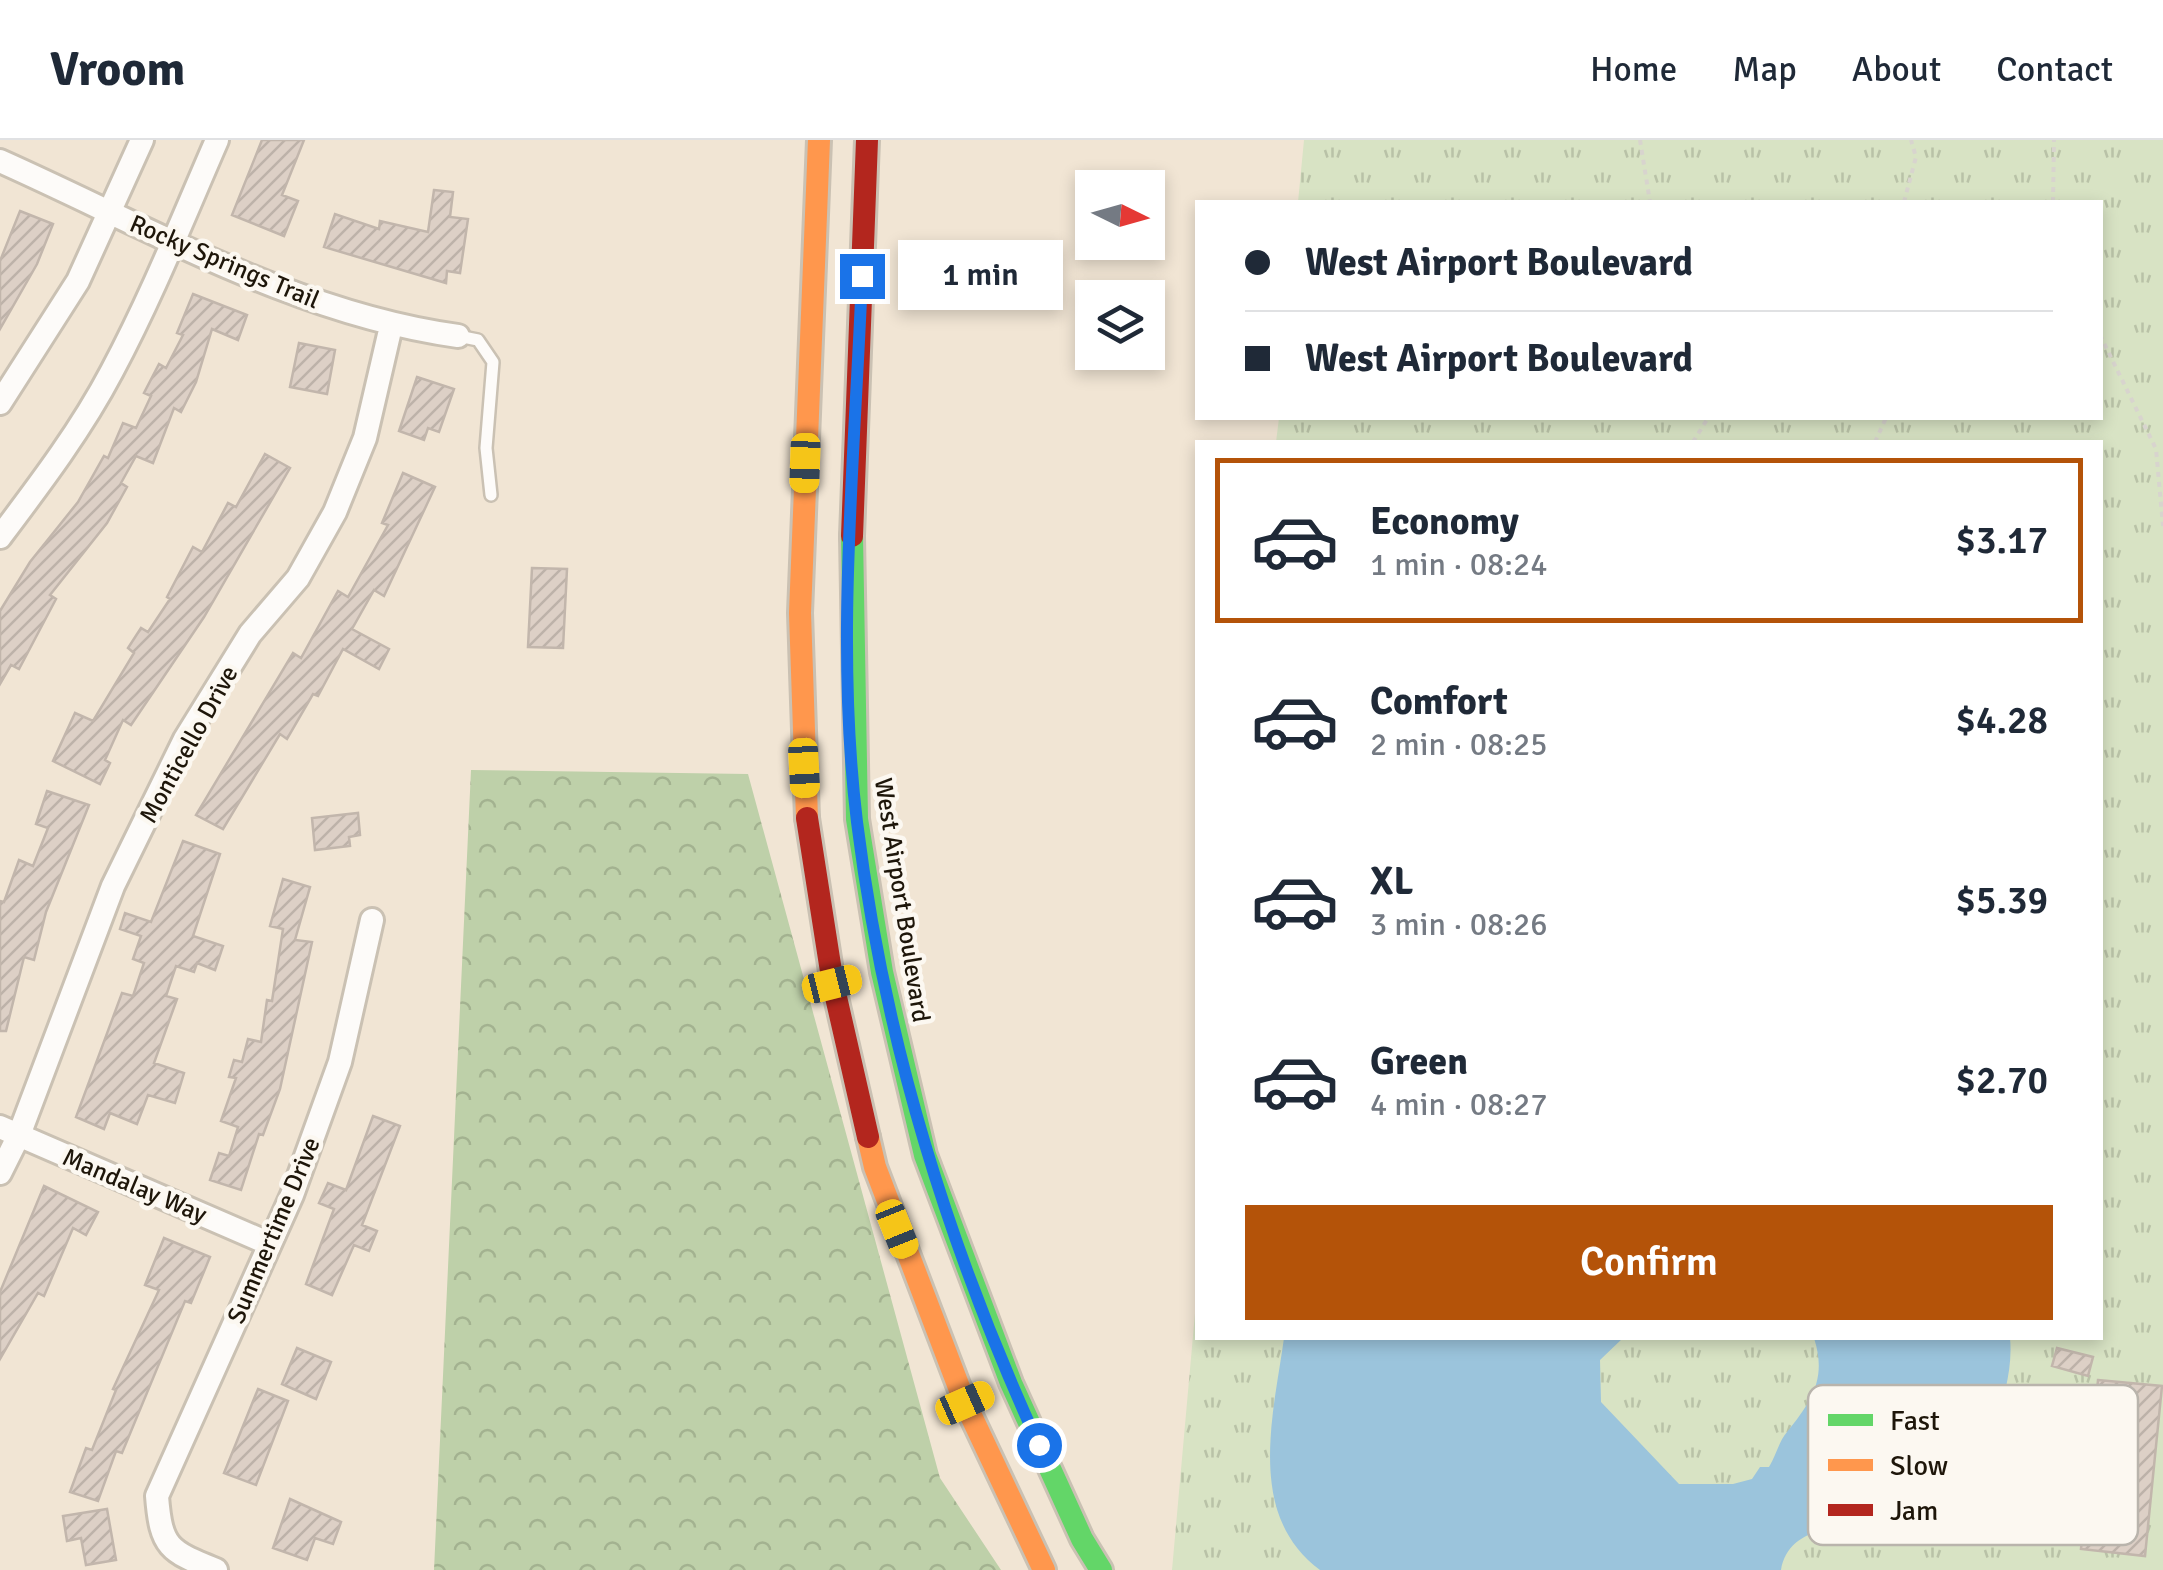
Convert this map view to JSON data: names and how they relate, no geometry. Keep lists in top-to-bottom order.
{
  "streets": {
    "main road": ["West Airport Boulevard"],
    "street": [
      "Rocky Springs Trail",
      "Monticello Drive",
      "Mandalay Way",
      "Summertime Drive"
    ]
  },
  "crossings": [
    ["Rocky Springs Trail", "Monticello Drive"],
    ["Monticello Drive", "Mandalay Way"],
    ["Mandalay Way", "Summertime Drive"]
  ],
  "legend": ["Fast", "Slow", "Jam"],
  "north": "right",
  "page": {
    "header": "Vroom",
    "nav": [
      "Home",
      "Map",
      "About",
      "Contact"
    ],
    "banner": ["West Airport Boulevard", "West Airport Boulevard"],
    "bubble": "1 min",
    "list": [
      {
        "name": "Economy",
        "note": "1 min · 08:24",
        "value": "$3.17"
      },
      {
        "name": "Comfort",
        "note": "2 min · 08:25",
        "value": "$4.28"
      },
      {
        "name": "XL",
        "note": "3 min · 08:26",
        "value": "$5.39"
      },
      {
        "name": "Green",
        "note": "4 min · 08:27",
        "value": "$2.70"
      }
    ],
    "buttons": "Confirm"
  }
}
